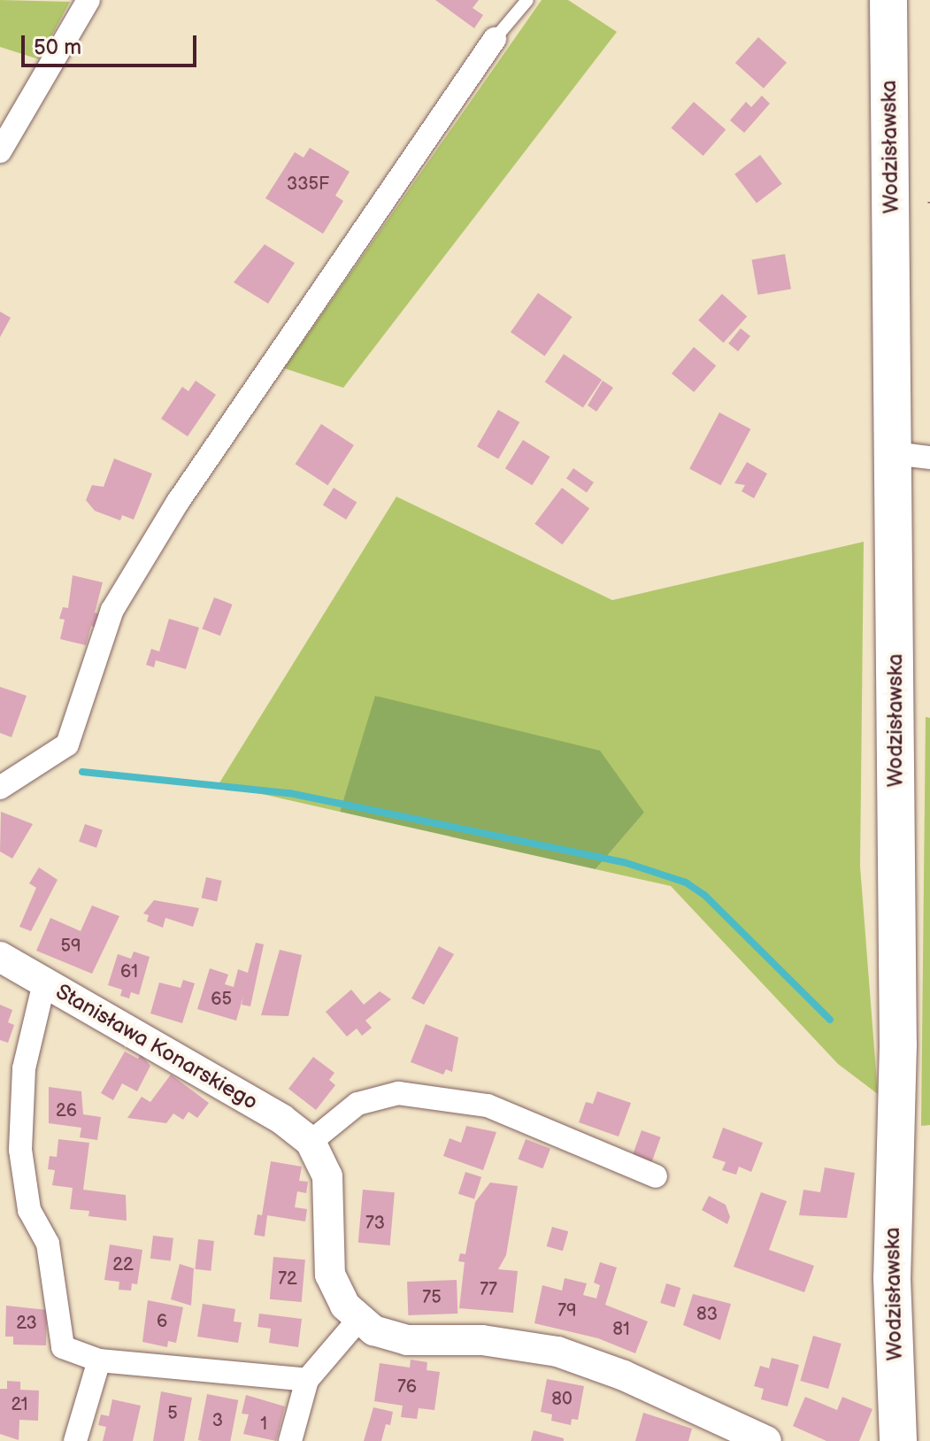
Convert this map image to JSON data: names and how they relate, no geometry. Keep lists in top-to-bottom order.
{
  "streets": {
    "main road": ["Wodzisławska"],
    "street": ["Stanisława Konarskiego"]
  },
  "house_numbers": [
    "335F",
    "59",
    "61",
    "65",
    "26",
    "73",
    "22",
    "72",
    "77",
    "75",
    "79",
    "83",
    "6",
    "23",
    "81",
    "76",
    "80",
    "21",
    "5",
    "3",
    "1"
  ],
  "scale_bar": "50 m"
}
